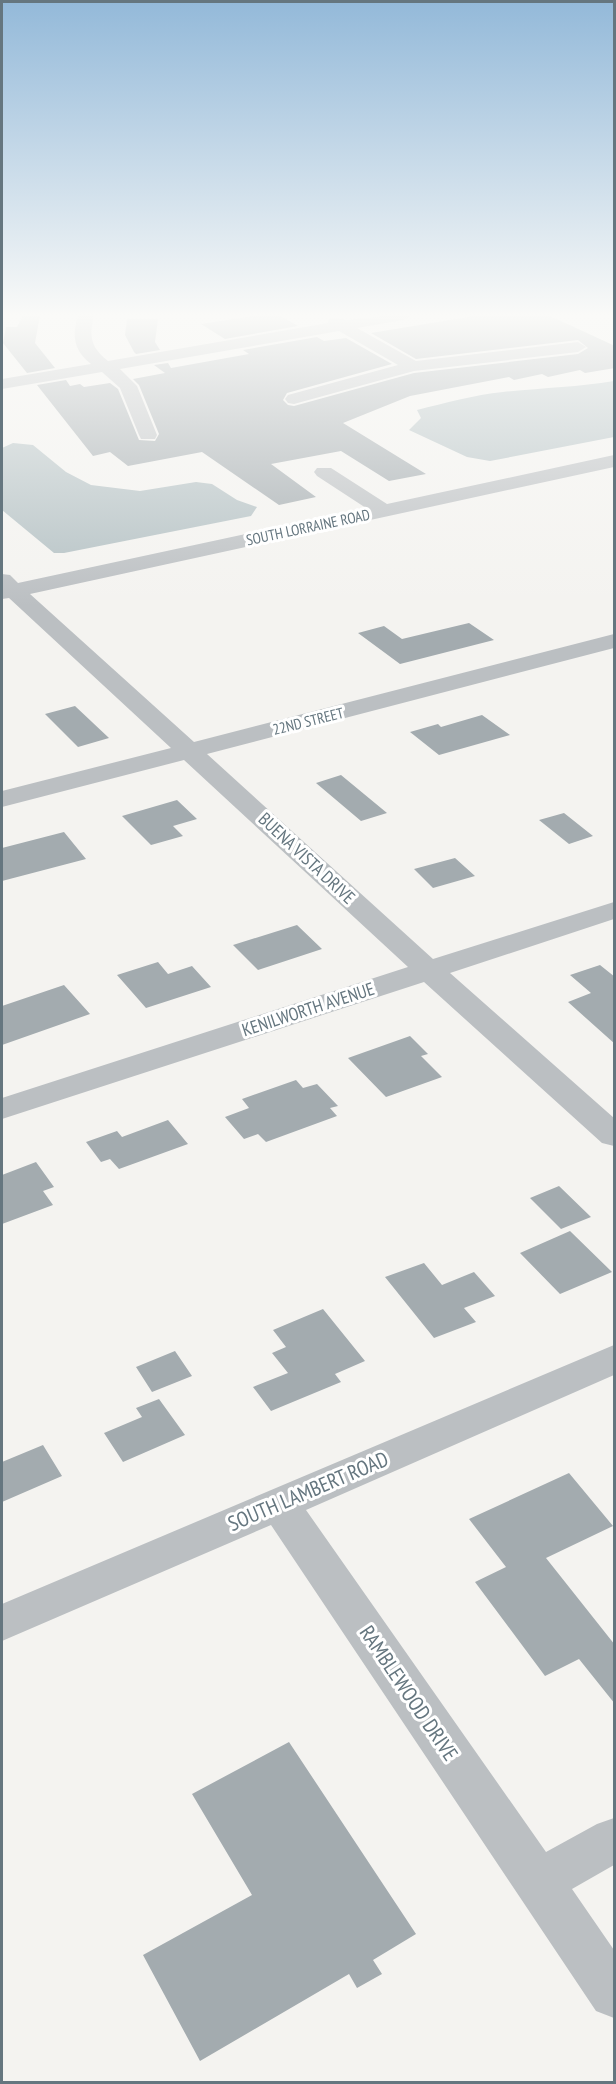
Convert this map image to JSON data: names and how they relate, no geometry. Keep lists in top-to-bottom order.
{
  "streets": {
    "street": [
      "SOUTH LORRAINE ROAD",
      "22ND STREET",
      "BUENA VISTA DRIVE",
      "KENILWORTH AVENUE",
      "SOUTH LAMBERT ROAD",
      "RAMBLEWOOD DRIVE"
    ]
  },
  "crossings": [
    ["SOUTH LORRAINE ROAD", "BUENA VISTA DRIVE"],
    ["22ND STREET", "BUENA VISTA DRIVE"],
    ["BUENA VISTA DRIVE", "KENILWORTH AVENUE"],
    ["SOUTH LAMBERT ROAD", "RAMBLEWOOD DRIVE"]
  ]
}
